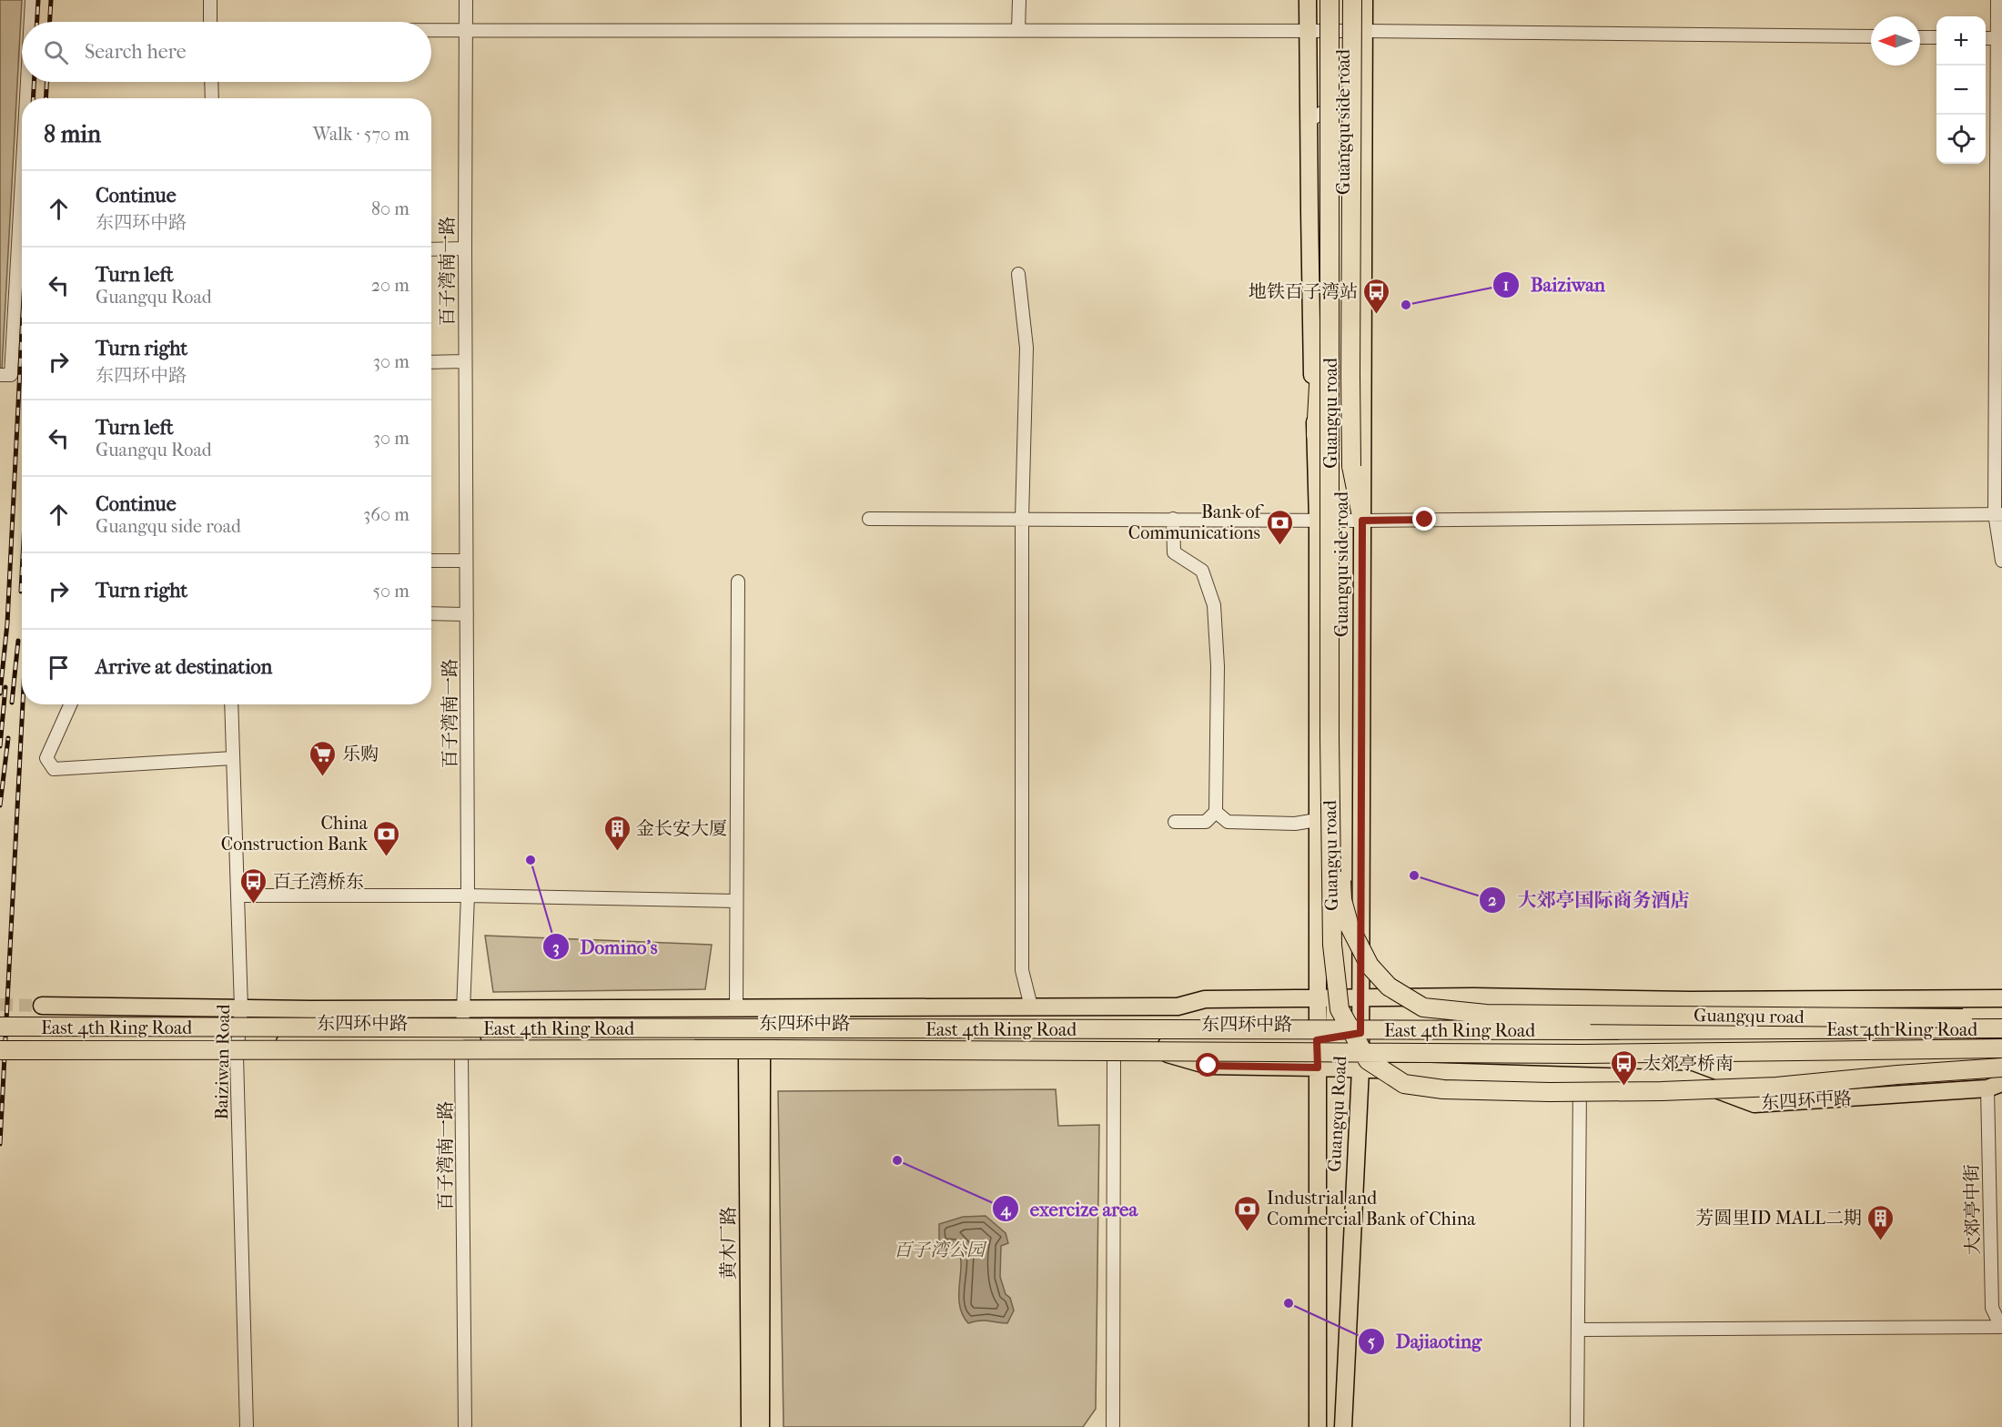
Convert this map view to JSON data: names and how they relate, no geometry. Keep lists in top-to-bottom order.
{
  "streets": {
    "highway": ["Guangqu road", "East 4th Ring Road"],
    "main road": [
      "Guangqu side road",
      "东四环中路",
      "Guangqu Road",
      "黄木厂路"
    ],
    "street": ["百子湾南一路", "Baiziwan Road", "大郊亭中街"]
  },
  "crossings": [
    ["Guangqu side road", "东四环中路"],
    ["Guangqu side road", "Guangqu Road"],
    ["百子湾南一路", "东四环中路"],
    ["东四环中路", "Baiziwan Road"],
    ["东四环中路", "Guangqu Road"],
    ["东四环中路", "大郊亭中街"],
    ["东四环中路", "黄木厂路"]
  ],
  "parks": ["百子湾公园"],
  "places": {
    "other": [
      "Baiziwan",
      "Domino's",
      "大郊亭国际商务酒店",
      "exercize area",
      "Dajiaoting"
    ],
    "bus stop": ["地铁百子湾站", "百子湾桥东", "大郊亭桥南"],
    "bank": ["Bank of Communications", "China Construction Bank", "Industrial and Commercial Bank of China"],
    "supermarket": ["乐购"],
    "building": ["金长安大厦", "芳圆里ID MALL二期"]
  },
  "north": "left",
  "page": {
    "map_buttons": ["+", "−"],
    "search": "Search here",
    "heading": ["8 min", "Walk · 570 m"],
    "list": [
      ["Continue", "东四环中路", "80 m"],
      ["Turn left", "Guangqu Road", "20 m"],
      ["Turn right", "东四环中路", "30 m"],
      ["Turn left", "Guangqu Road", "30 m"],
      ["Continue", "Guangqu side road", "360 m"],
      ["Turn right", "50 m"],
      "Arrive at destination"
    ]
  }
}
